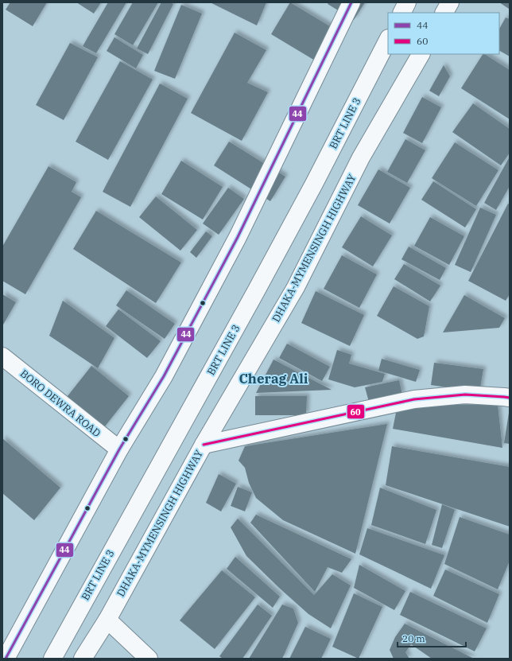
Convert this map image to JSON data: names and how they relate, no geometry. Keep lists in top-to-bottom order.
{
  "streets": {
    "main road": ["BRT LINE 3", "DHAKA-MYMENSINGH HIGHWAY", "BORO DEWRA ROAD"]
  },
  "districts": ["Cherag Ali"],
  "lines": ["transit line 44", "transit line 60"],
  "legend": ["44", "60"],
  "scale_bar": "20 m"
}
